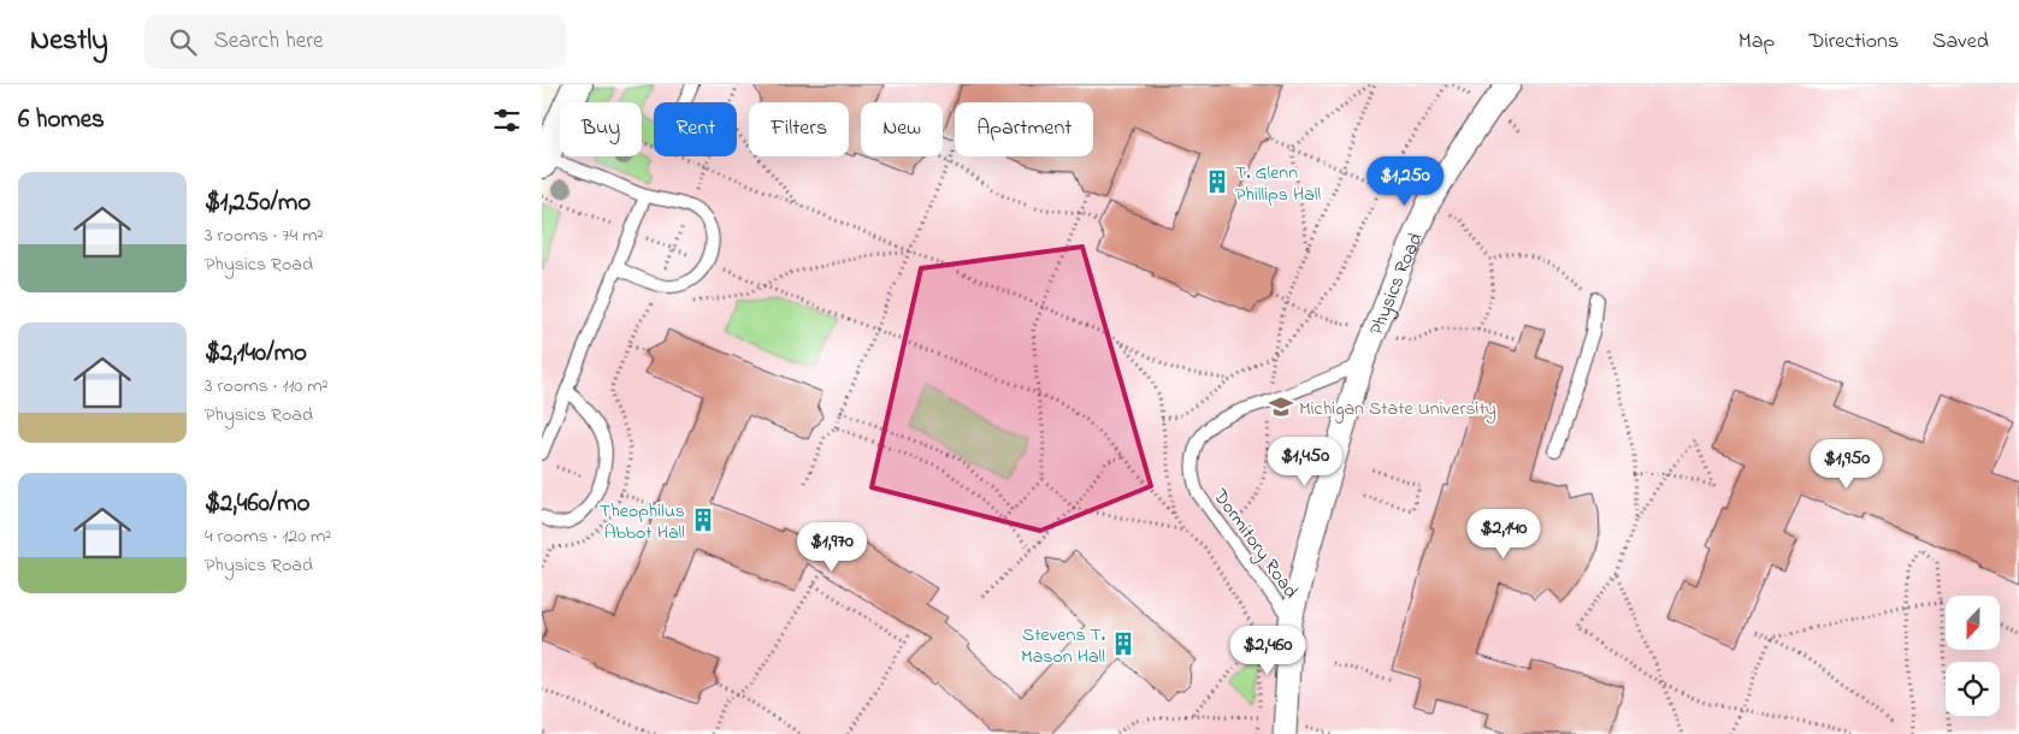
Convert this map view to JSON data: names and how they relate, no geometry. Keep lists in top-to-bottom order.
{
  "streets": {
    "street": ["Physics Road"],
    "lane": ["Dormitory Road"]
  },
  "crossings": [
    ["Physics Road", "Dormitory Road"]
  ],
  "places": {
    "building": ["T. Glenn Phillips Hall", "Theophilus Abbot Hall", "Stevens T. Mason Hall"],
    "school or university": ["Michigan State University"]
  },
  "north": "bottom",
  "page": {
    "header": "Nestly",
    "search": "Search here",
    "nav": ["Map", "Directions", "Saved"],
    "heading": "6 homes",
    "chip": [
      "Buy",
      "Rent",
      "Filters",
      "New",
      "Apartment"
    ],
    "list": [
      {
        "name": "$1,250/mo",
        "note": "3 rooms · 74 m² · Physics Road"
      },
      {
        "name": "$2,140/mo",
        "note": "3 rooms · 110 m² · Physics Road"
      },
      {
        "name": "$2,460/mo",
        "note": "4 rooms · 120 m² · Physics Road"
      }
    ],
    "price": [
      "$1,250",
      "$1,450",
      "$1,950",
      "$2,140",
      "$1,970",
      "$2,460"
    ]
  }
}
